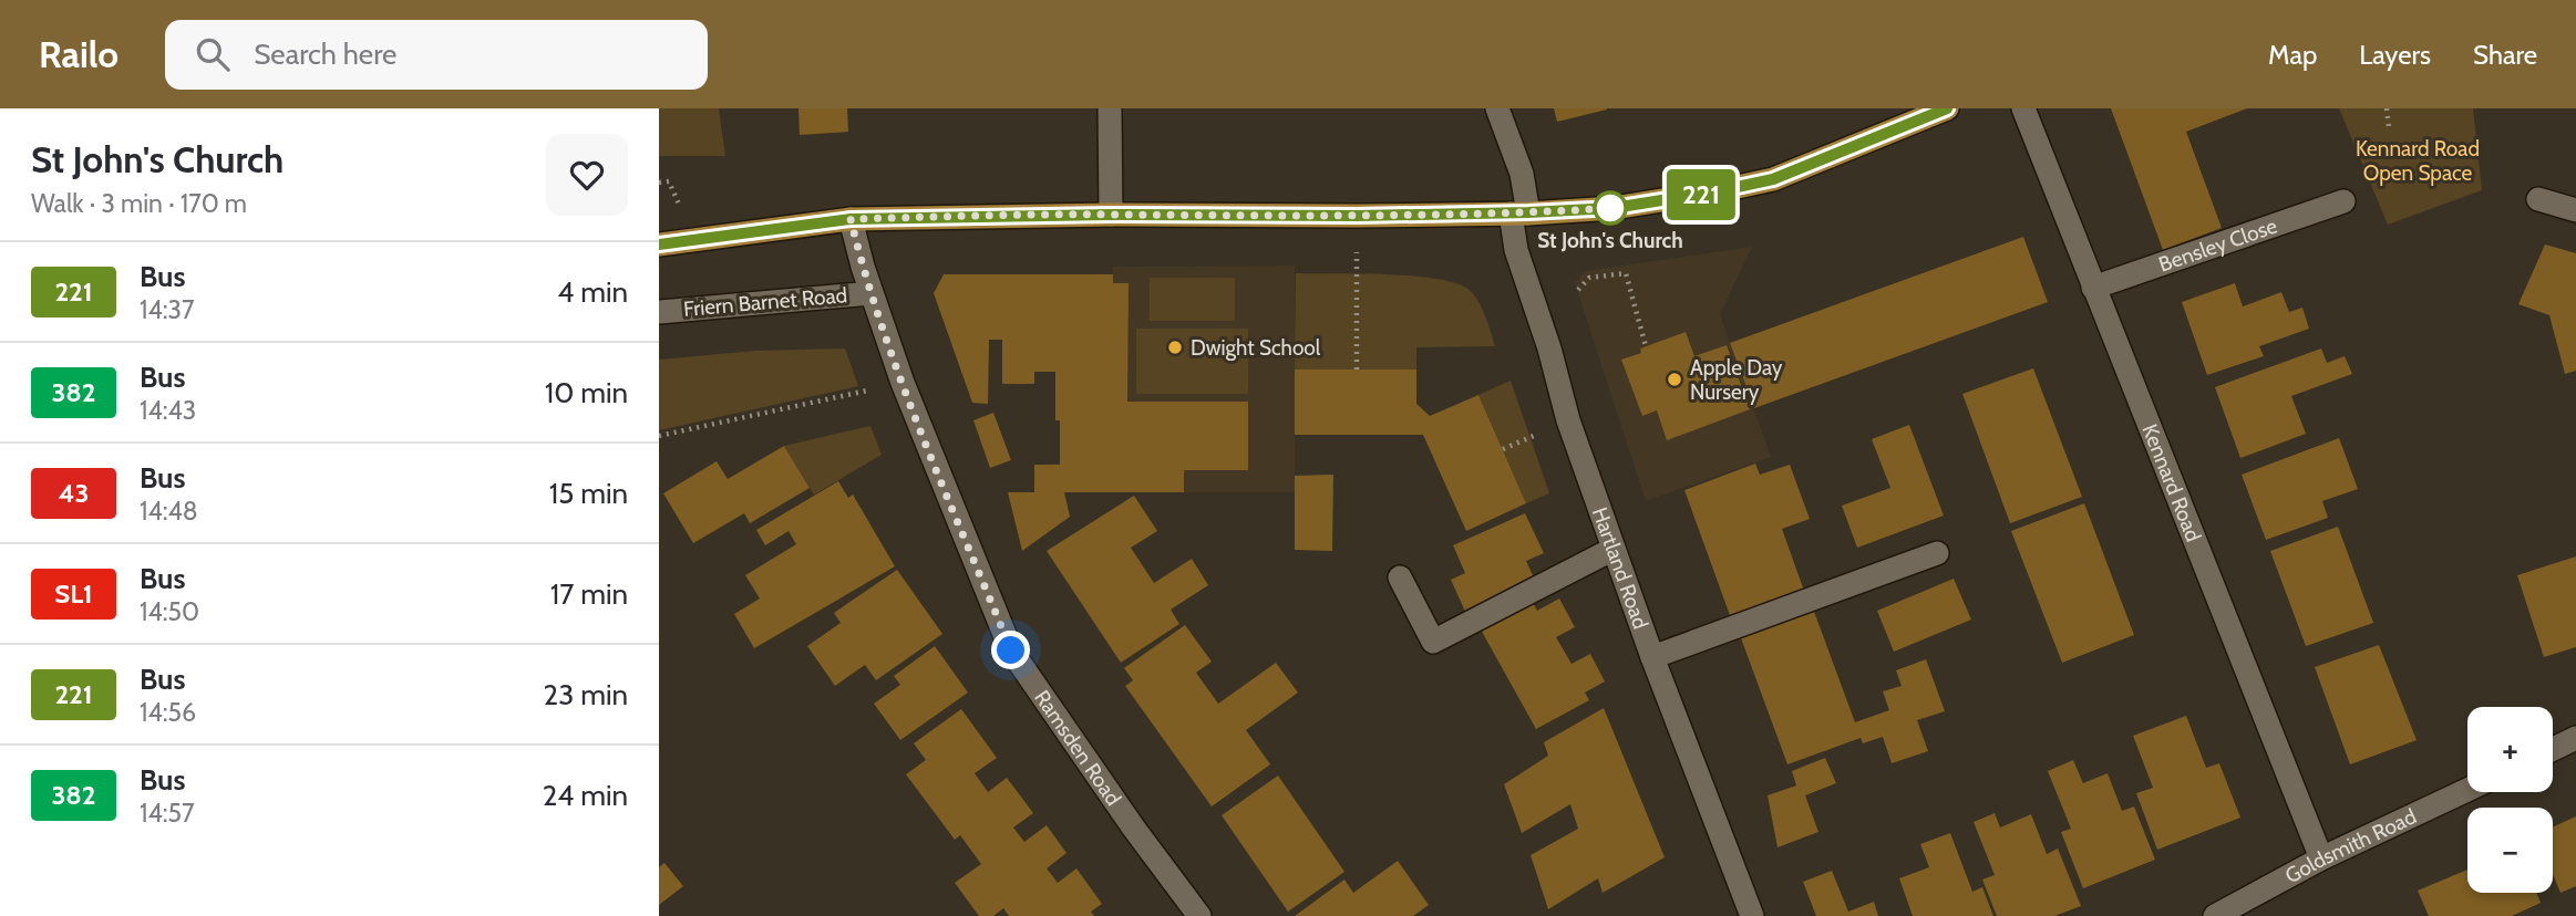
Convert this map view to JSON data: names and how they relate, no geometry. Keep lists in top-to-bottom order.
{
  "streets": {
    "street": [
      "Bensley Close",
      "Friern Barnet Road",
      "Kennard Road",
      "Hartland Road",
      "Ramsden Road",
      "Goldsmith Road"
    ]
  },
  "crossings": [
    ["Bensley Close", "Kennard Road"],
    ["Friern Barnet Road", "Ramsden Road"],
    ["Kennard Road", "Goldsmith Road"]
  ],
  "parks": ["Kennard Road Open Space"],
  "places": ["St John's Church", "Dwight School", "Apple Day Nursery"],
  "lines": ["bus line 221"],
  "page": {
    "header": "Railo",
    "search": "Search here",
    "nav": ["Map", "Layers", "Share"],
    "heading": ["St John's Church", "Walk · 3 min · 170 m"],
    "on_map": "221",
    "list": [
      {
        "mark": "221",
        "name": "Bus",
        "note": "14:37",
        "value": "4 min"
      },
      {
        "mark": "382",
        "name": "Bus",
        "note": "14:43",
        "value": "10 min"
      },
      {
        "mark": "43",
        "name": "Bus",
        "note": "14:48",
        "value": "15 min"
      },
      {
        "mark": "SL1",
        "name": "Bus",
        "note": "14:50",
        "value": "17 min"
      },
      {
        "mark": "221",
        "name": "Bus",
        "note": "14:56",
        "value": "23 min"
      },
      {
        "mark": "382",
        "name": "Bus",
        "note": "14:57",
        "value": "24 min"
      }
    ],
    "map_buttons": ["+", "−"]
  }
}
